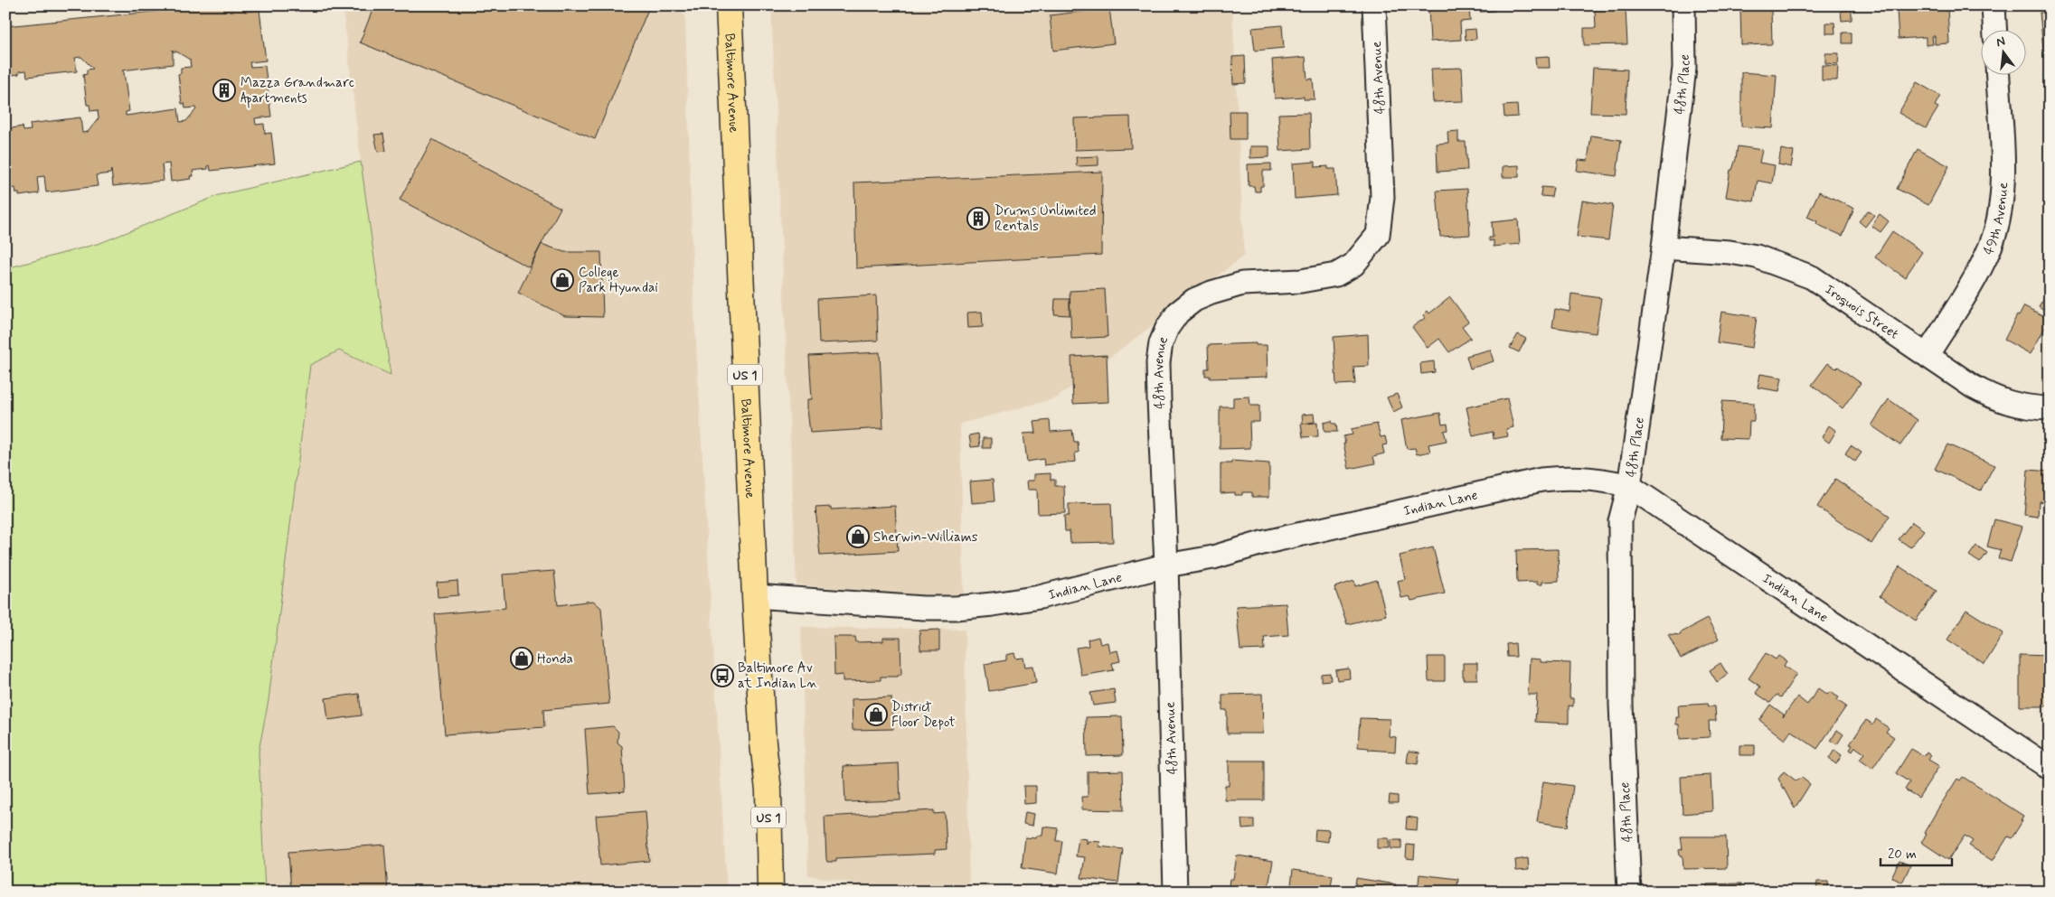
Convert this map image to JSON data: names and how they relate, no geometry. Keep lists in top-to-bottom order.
{
  "streets": {
    "main road": ["Baltimore Avenue", "US 1"],
    "street": [
      "48th Avenue",
      "48th Place",
      "49th Avenue",
      "Iroquois Street",
      "Indian Lane"
    ]
  },
  "crossings": [
    ["48th Avenue", "Indian Lane"],
    ["Baltimore Avenue", "Indian Lane"],
    ["48th Place", "Iroquois Street"],
    ["48th Place", "Indian Lane"],
    ["49th Avenue", "Iroquois Street"]
  ],
  "places": {
    "building": ["Mazza Grandmarc Apartments", "Drums Unlimited Rentals"],
    "shop": [
      "College Park Hyundai",
      "Sherwin-Williams",
      "Honda",
      "District Floor Depot"
    ],
    "bus stop": ["Baltimore Av at Indian Ln"]
  },
  "scale_bar": "20 m",
  "north": "top"
}
